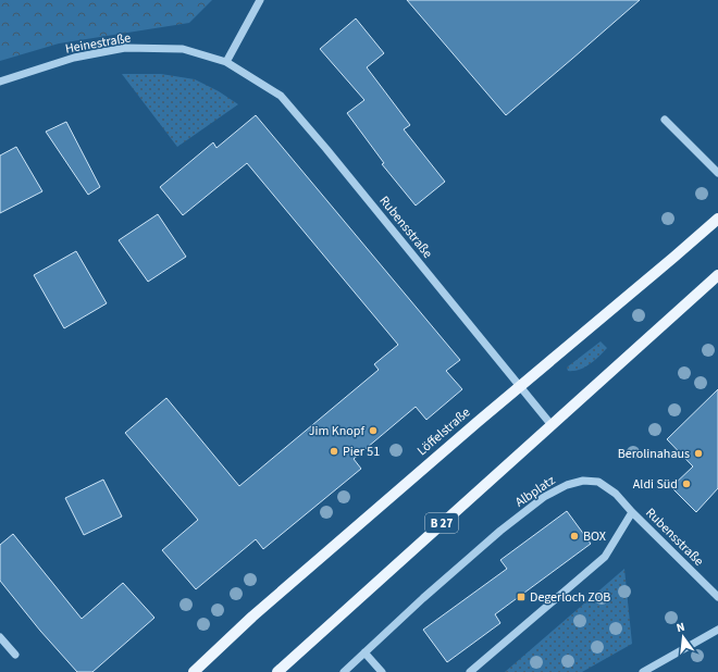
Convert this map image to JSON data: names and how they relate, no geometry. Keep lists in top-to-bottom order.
{
  "streets": {
    "main road": ["Löffelstraße", "B 27"],
    "street": ["Heinestraße", "Rubensstraße", "Albplatz"]
  },
  "crossings": [
    ["Heinestraße", "Rubensstraße"],
    ["Rubensstraße", "Löffelstraße"],
    ["Rubensstraße", "Albplatz"],
    ["Rubensstraße", "B 27"]
  ],
  "places": {
    "other": [
      "Jim Knopf",
      "Pier 51",
      "Berolinahaus",
      "Aldi Süd",
      "BOX"
    ],
    "transit": ["Degerloch ZOB"]
  },
  "north": "top"
}
